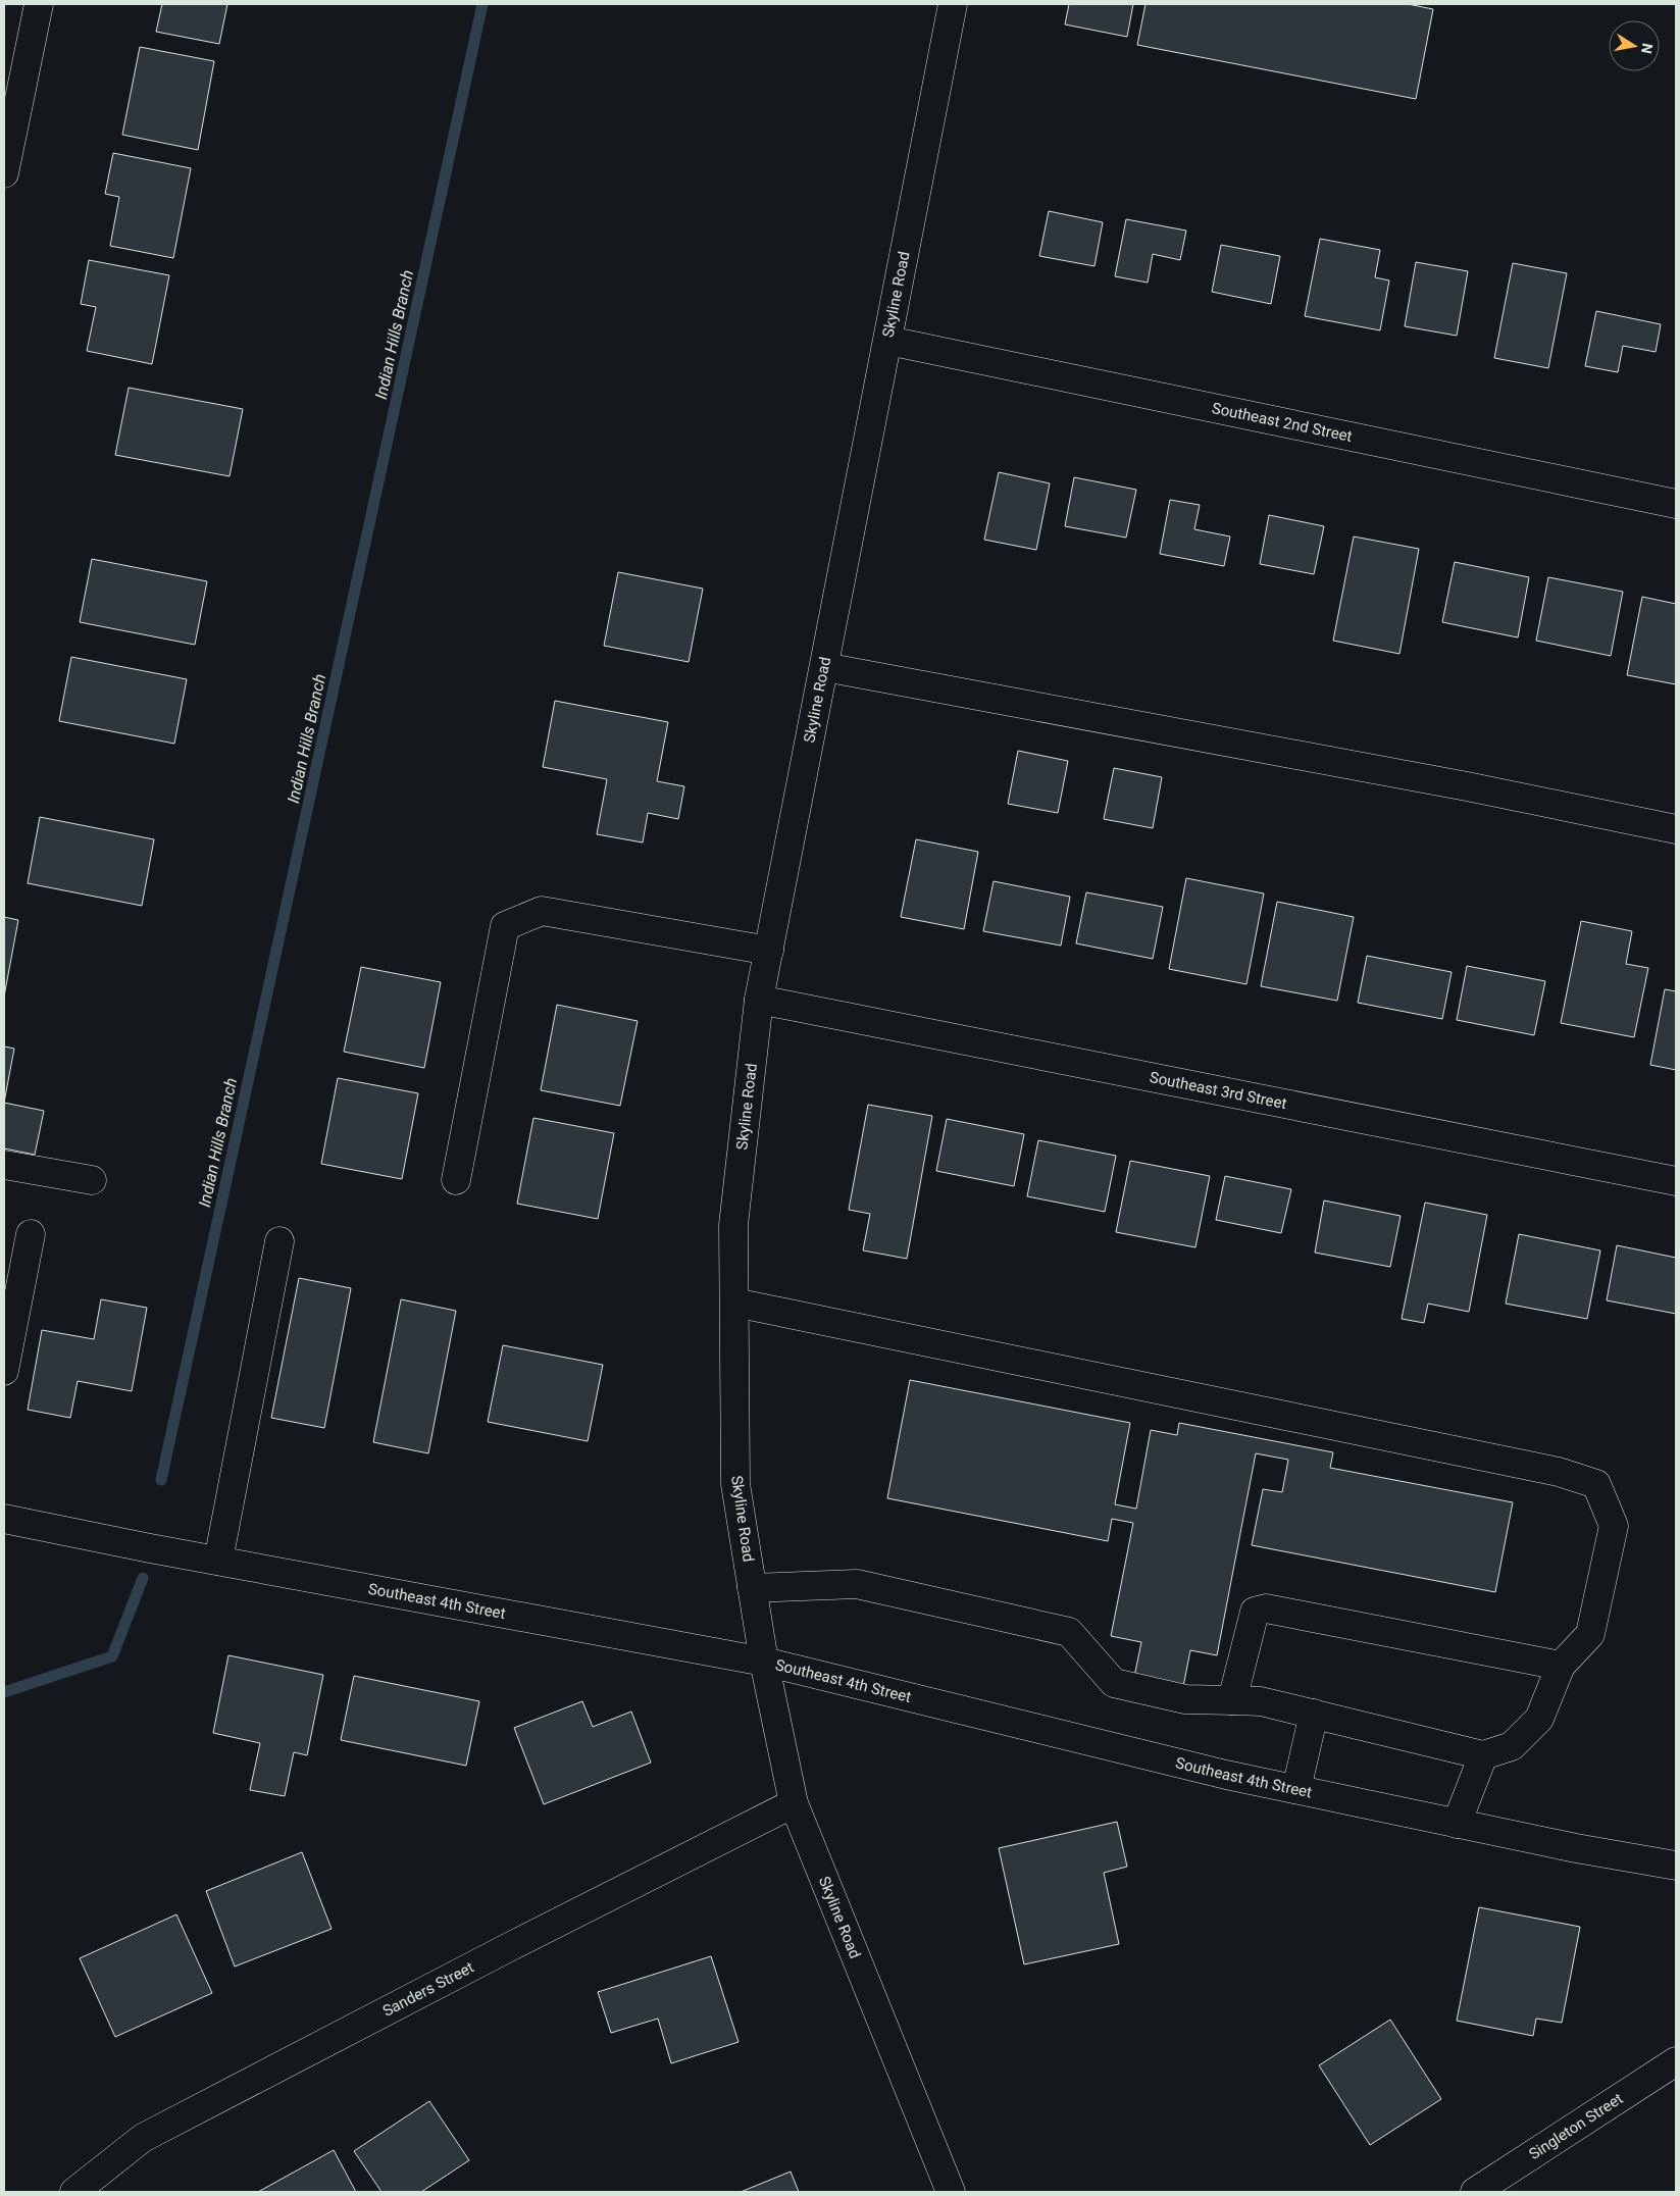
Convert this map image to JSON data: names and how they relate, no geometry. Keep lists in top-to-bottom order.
{
  "streets": {
    "street": [
      "Skyline Road",
      "Southeast 2nd Street",
      "Southeast 3rd Street",
      "Southeast 4th Street",
      "Sanders Street",
      "Singleton Street"
    ]
  },
  "crossings": [
    ["Skyline Road", "Southeast 2nd Street"],
    ["Skyline Road", "Southeast 3rd Street"],
    ["Skyline Road", "Southeast 4th Street"],
    ["Skyline Road", "Sanders Street"]
  ],
  "water": ["Indian Hills Branch"],
  "north": "right"
}
